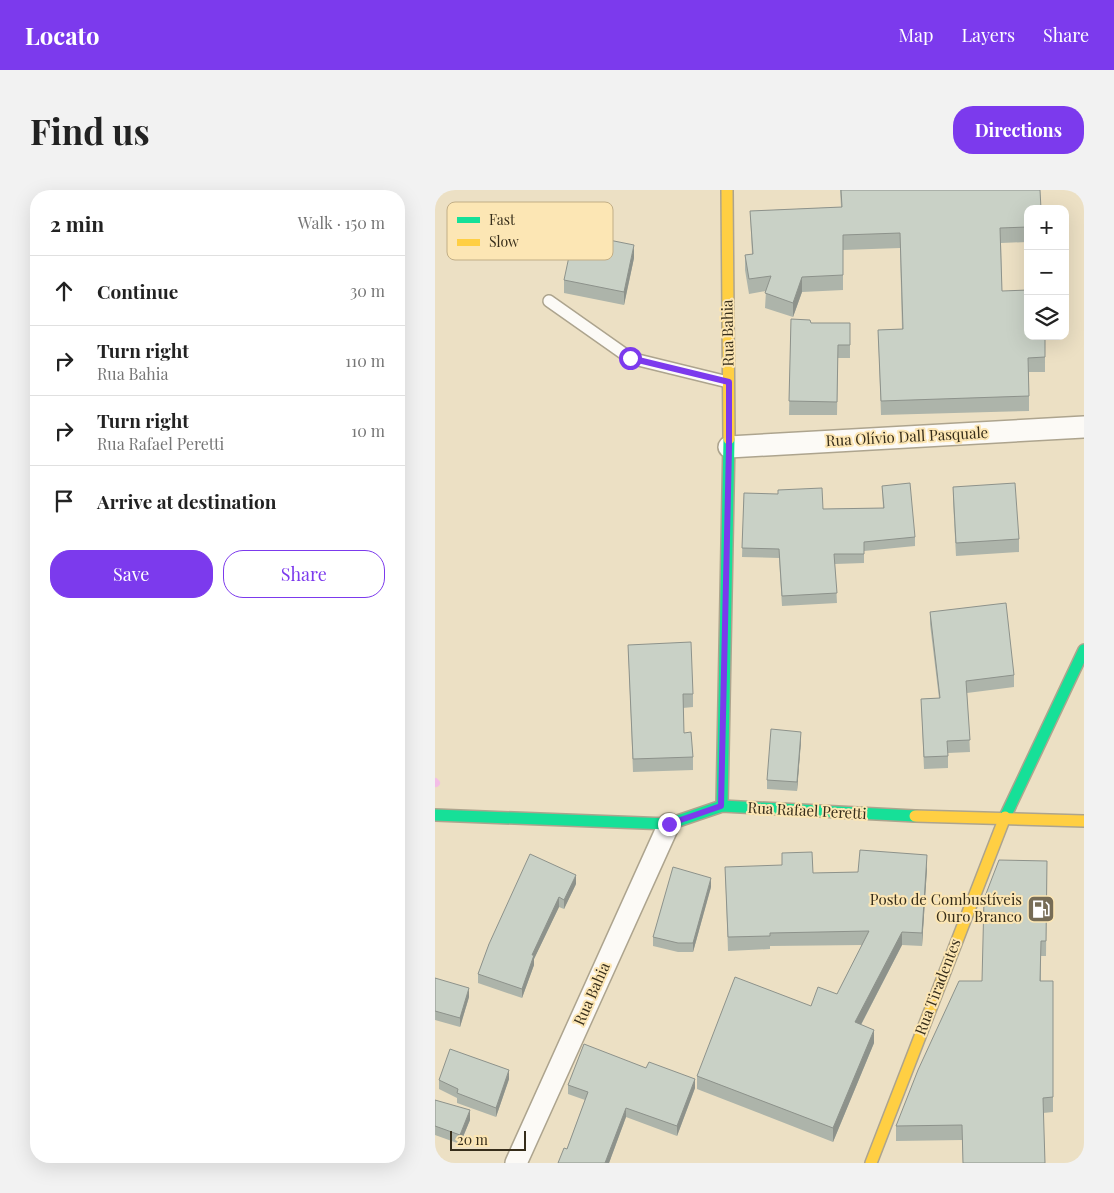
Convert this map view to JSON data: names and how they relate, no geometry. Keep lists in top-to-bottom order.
{
  "streets": {
    "street": [
      "Rua Bahia",
      "Rua Olívio Dall Pasquale",
      "Rua Rafael Peretti",
      "Rua Tiradentes"
    ]
  },
  "crossings": [
    ["Rua Bahia", "Rua Olívio Dall Pasquale"],
    ["Rua Bahia", "Rua Rafael Peretti"],
    ["Rua Rafael Peretti", "Rua Tiradentes"]
  ],
  "places": {
    "fuel station": ["Posto de Combustíveis Ouro Branco"]
  },
  "legend": ["Fast", "Slow"],
  "scale_bar": "20 m",
  "page": {
    "header": "Locato",
    "nav": ["Map", "Layers", "Share"],
    "buttons": [
      "Directions",
      ["Save", "Share"]
    ],
    "title": "Find us",
    "heading": ["2 min", "Walk · 150 m"],
    "map_buttons": ["+", "−"],
    "list": [
      ["Continue", "30 m"],
      ["Turn right", "Rua Bahia", "110 m"],
      ["Turn right", "Rua Rafael Peretti", "10 m"],
      "Arrive at destination"
    ],
    "scale": "20 m"
  }
}
